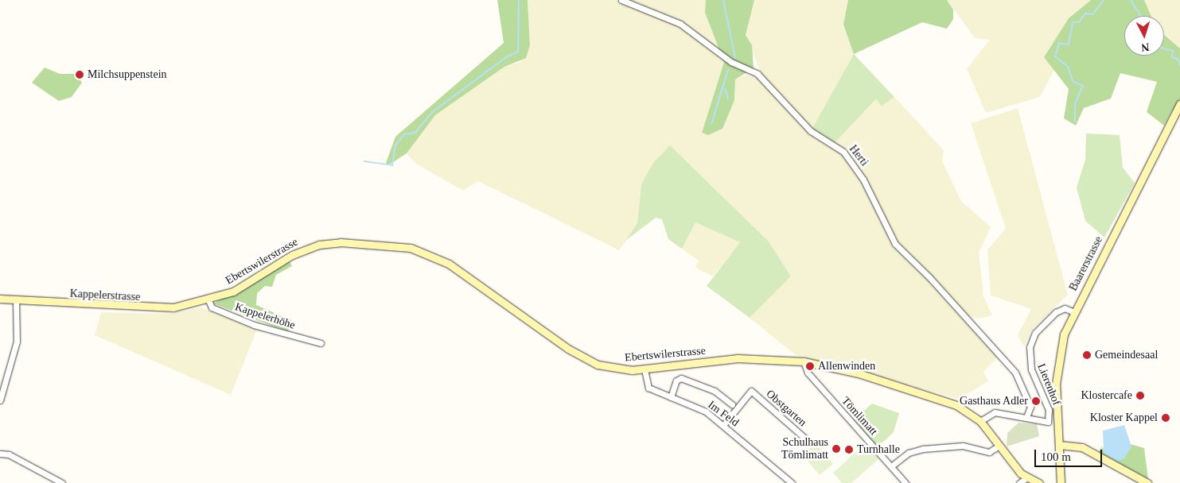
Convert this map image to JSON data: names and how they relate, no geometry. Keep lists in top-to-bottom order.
{
  "streets": {
    "street": [
      "Herti",
      "Ebertswilerstrasse",
      "Baarerstrasse",
      "Kappelerstrasse",
      "Kappelerhöhe",
      "Lierenhof",
      "Obstgarten",
      "Im Feld",
      "Tömlimatt"
    ]
  },
  "crossings": [
    ["Herti", "Lierenhof"],
    ["Ebertswilerstrasse", "Kappelerstrasse"],
    ["Ebertswilerstrasse", "Kappelerhöhe"],
    ["Ebertswilerstrasse", "Lierenhof"],
    ["Ebertswilerstrasse", "Im Feld"],
    ["Ebertswilerstrasse", "Tömlimatt"],
    ["Baarerstrasse", "Lierenhof"],
    ["Kappelerstrasse", "Kappelerhöhe"],
    ["Obstgarten", "Im Feld"]
  ],
  "places": [
    "Milchsuppenstein",
    "Gemeindesaal",
    "Allenwinden",
    "Klostercafe",
    "Gasthaus Adler",
    "Kloster Kappel",
    "Schulhaus Tömlimatt",
    "Turnhalle"
  ],
  "scale_bar": "100 m",
  "north": "bottom"
}
